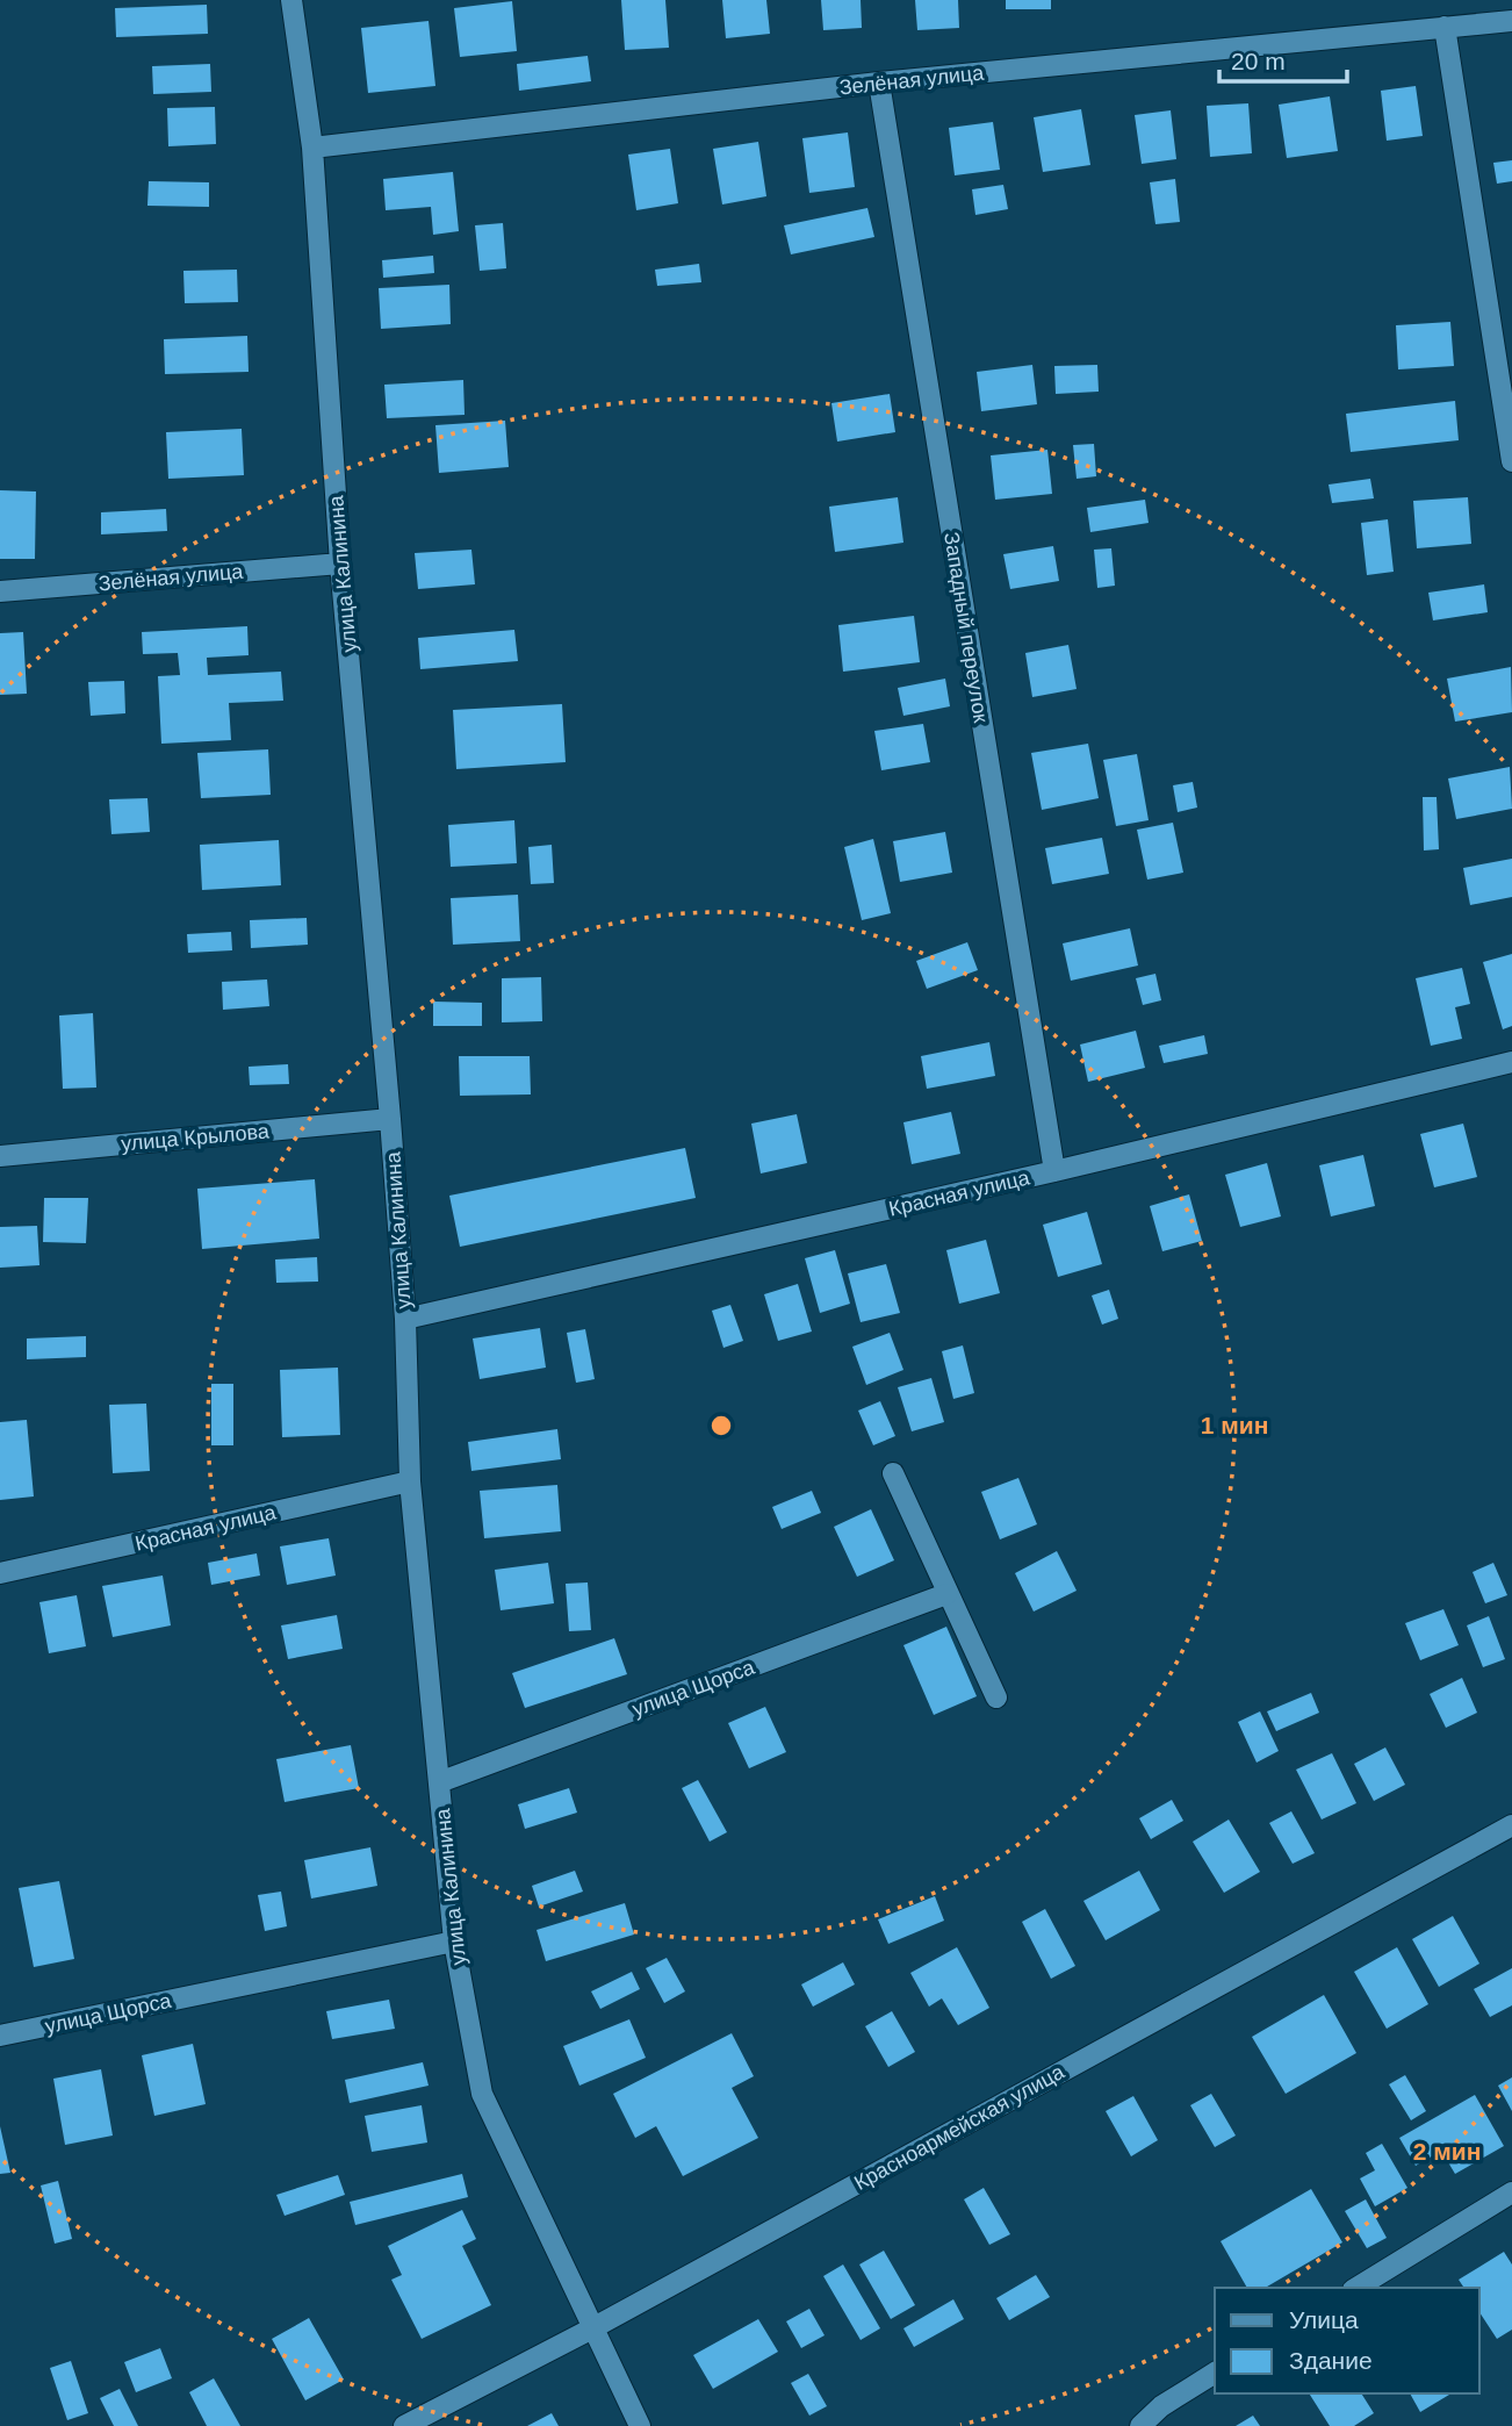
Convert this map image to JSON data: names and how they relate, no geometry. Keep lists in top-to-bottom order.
{
  "streets": {
    "street": [
      "Зелёная улица",
      "улица Калинина",
      "Западный переулок",
      "улица Крылова",
      "Красная улица",
      "улица Щорса",
      "Красноармейская улица"
    ]
  },
  "crossings": [
    ["Зелёная улица", "улица Калинина"],
    ["Зелёная улица", "Западный переулок"],
    ["улица Калинина", "улица Крылова"],
    ["улица Калинина", "Красная улица"],
    ["улица Калинина", "улица Щорса"],
    ["улица Калинина", "Красноармейская улица"],
    ["Западный переулок", "Красная улица"]
  ],
  "legend": ["Улица", "Здание"],
  "scale_bar": "20 m",
  "rings": ["1 мин", "2 мин"]
}
